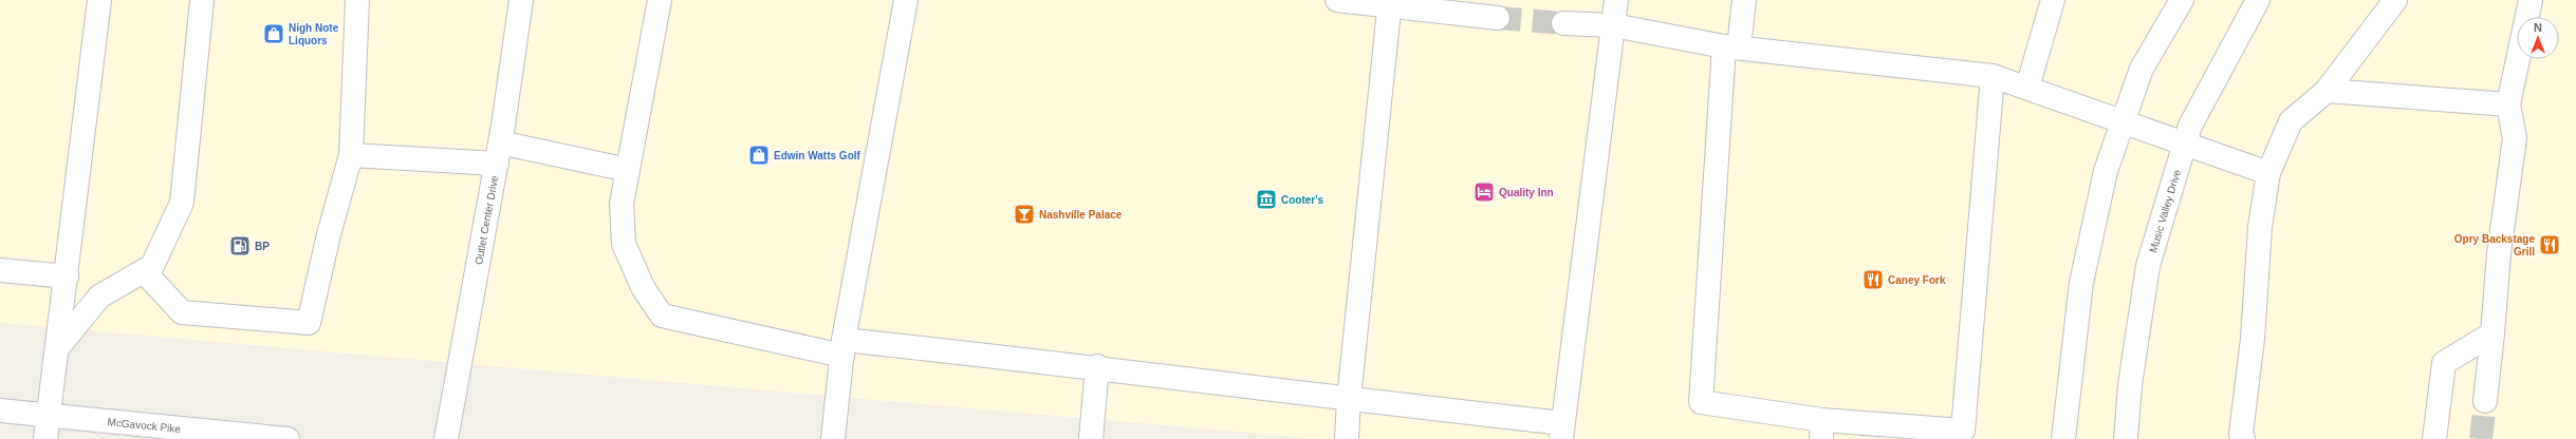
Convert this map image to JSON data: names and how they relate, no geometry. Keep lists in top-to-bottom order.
{
  "streets": {
    "street": ["Music Valley Drive", "Outlet Center Drive", "McGavock Pike"]
  },
  "places": {
    "shop": ["Nigh Note Liquors", "Edwin Watts Golf"],
    "hotel": ["Quality Inn"],
    "museum": ["Cooter's"],
    "bar": ["Nashville Palace"],
    "restaurant": ["Opry Backstage Grill", "Caney Fork"],
    "fuel station": ["BP"]
  },
  "north": "top"
}
